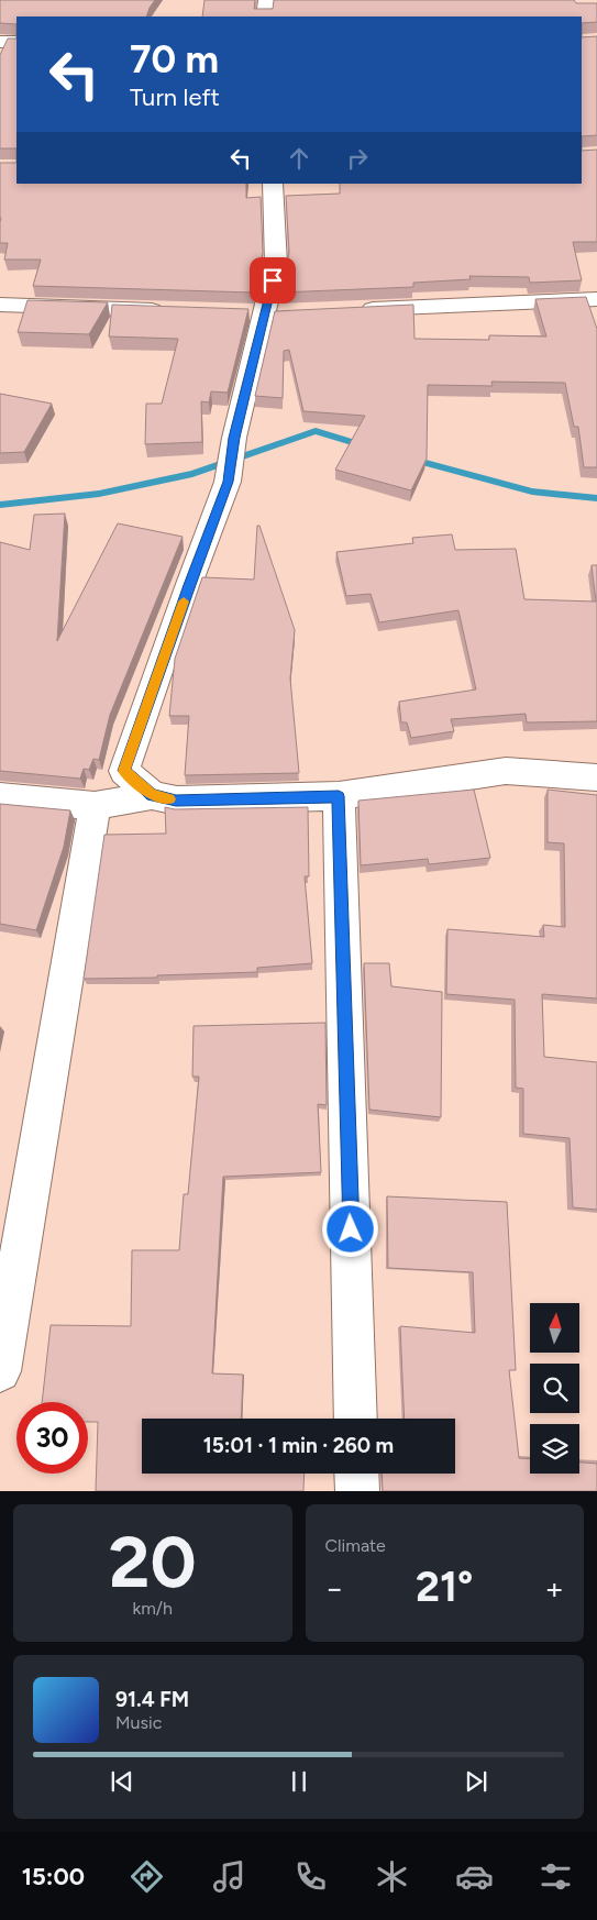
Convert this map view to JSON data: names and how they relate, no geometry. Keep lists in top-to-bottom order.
{
  "north": "top",
  "page": {
    "turn": ["70 m", "Turn left"],
    "limit": "30",
    "trip": "15:01 · 1 min · 260 m",
    "tile": [
      ["20", "km/h"],
      "Climate"
    ],
    "heat": ["−", "21°", "+"],
    "song": ["91.4 FM", "Music"],
    "tabs": "15:00"
  }
}
